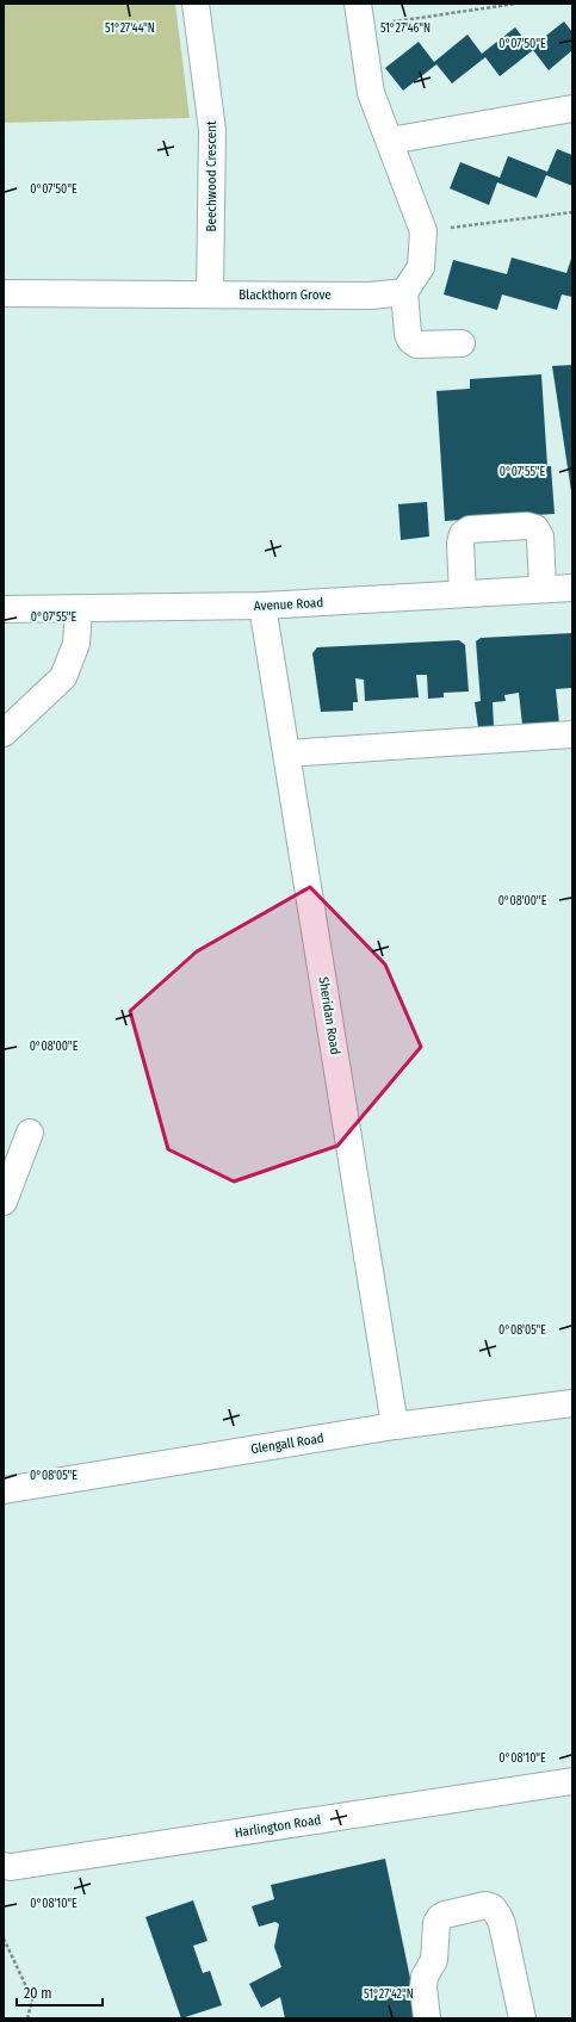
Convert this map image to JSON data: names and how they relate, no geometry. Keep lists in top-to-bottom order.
{
  "streets": {
    "street": [
      "Beechwood Crescent",
      "Blackthorn Grove",
      "Avenue Road",
      "Sheridan Road",
      "Glengall Road",
      "Harlington Road"
    ]
  },
  "crossings": [
    ["Beechwood Crescent", "Blackthorn Grove"],
    ["Avenue Road", "Sheridan Road"],
    ["Sheridan Road", "Glengall Road"]
  ],
  "scale_bar": "20 m",
  "coordinates": [
    "51°27'44\"N",
    "51°27'46\"N",
    "0°07'50\"E",
    "0°07'55\"E",
    "0°08'00\"E",
    "0°08'05\"E",
    "0°08'10\"E",
    "51°27'42\"N"
  ]
}
